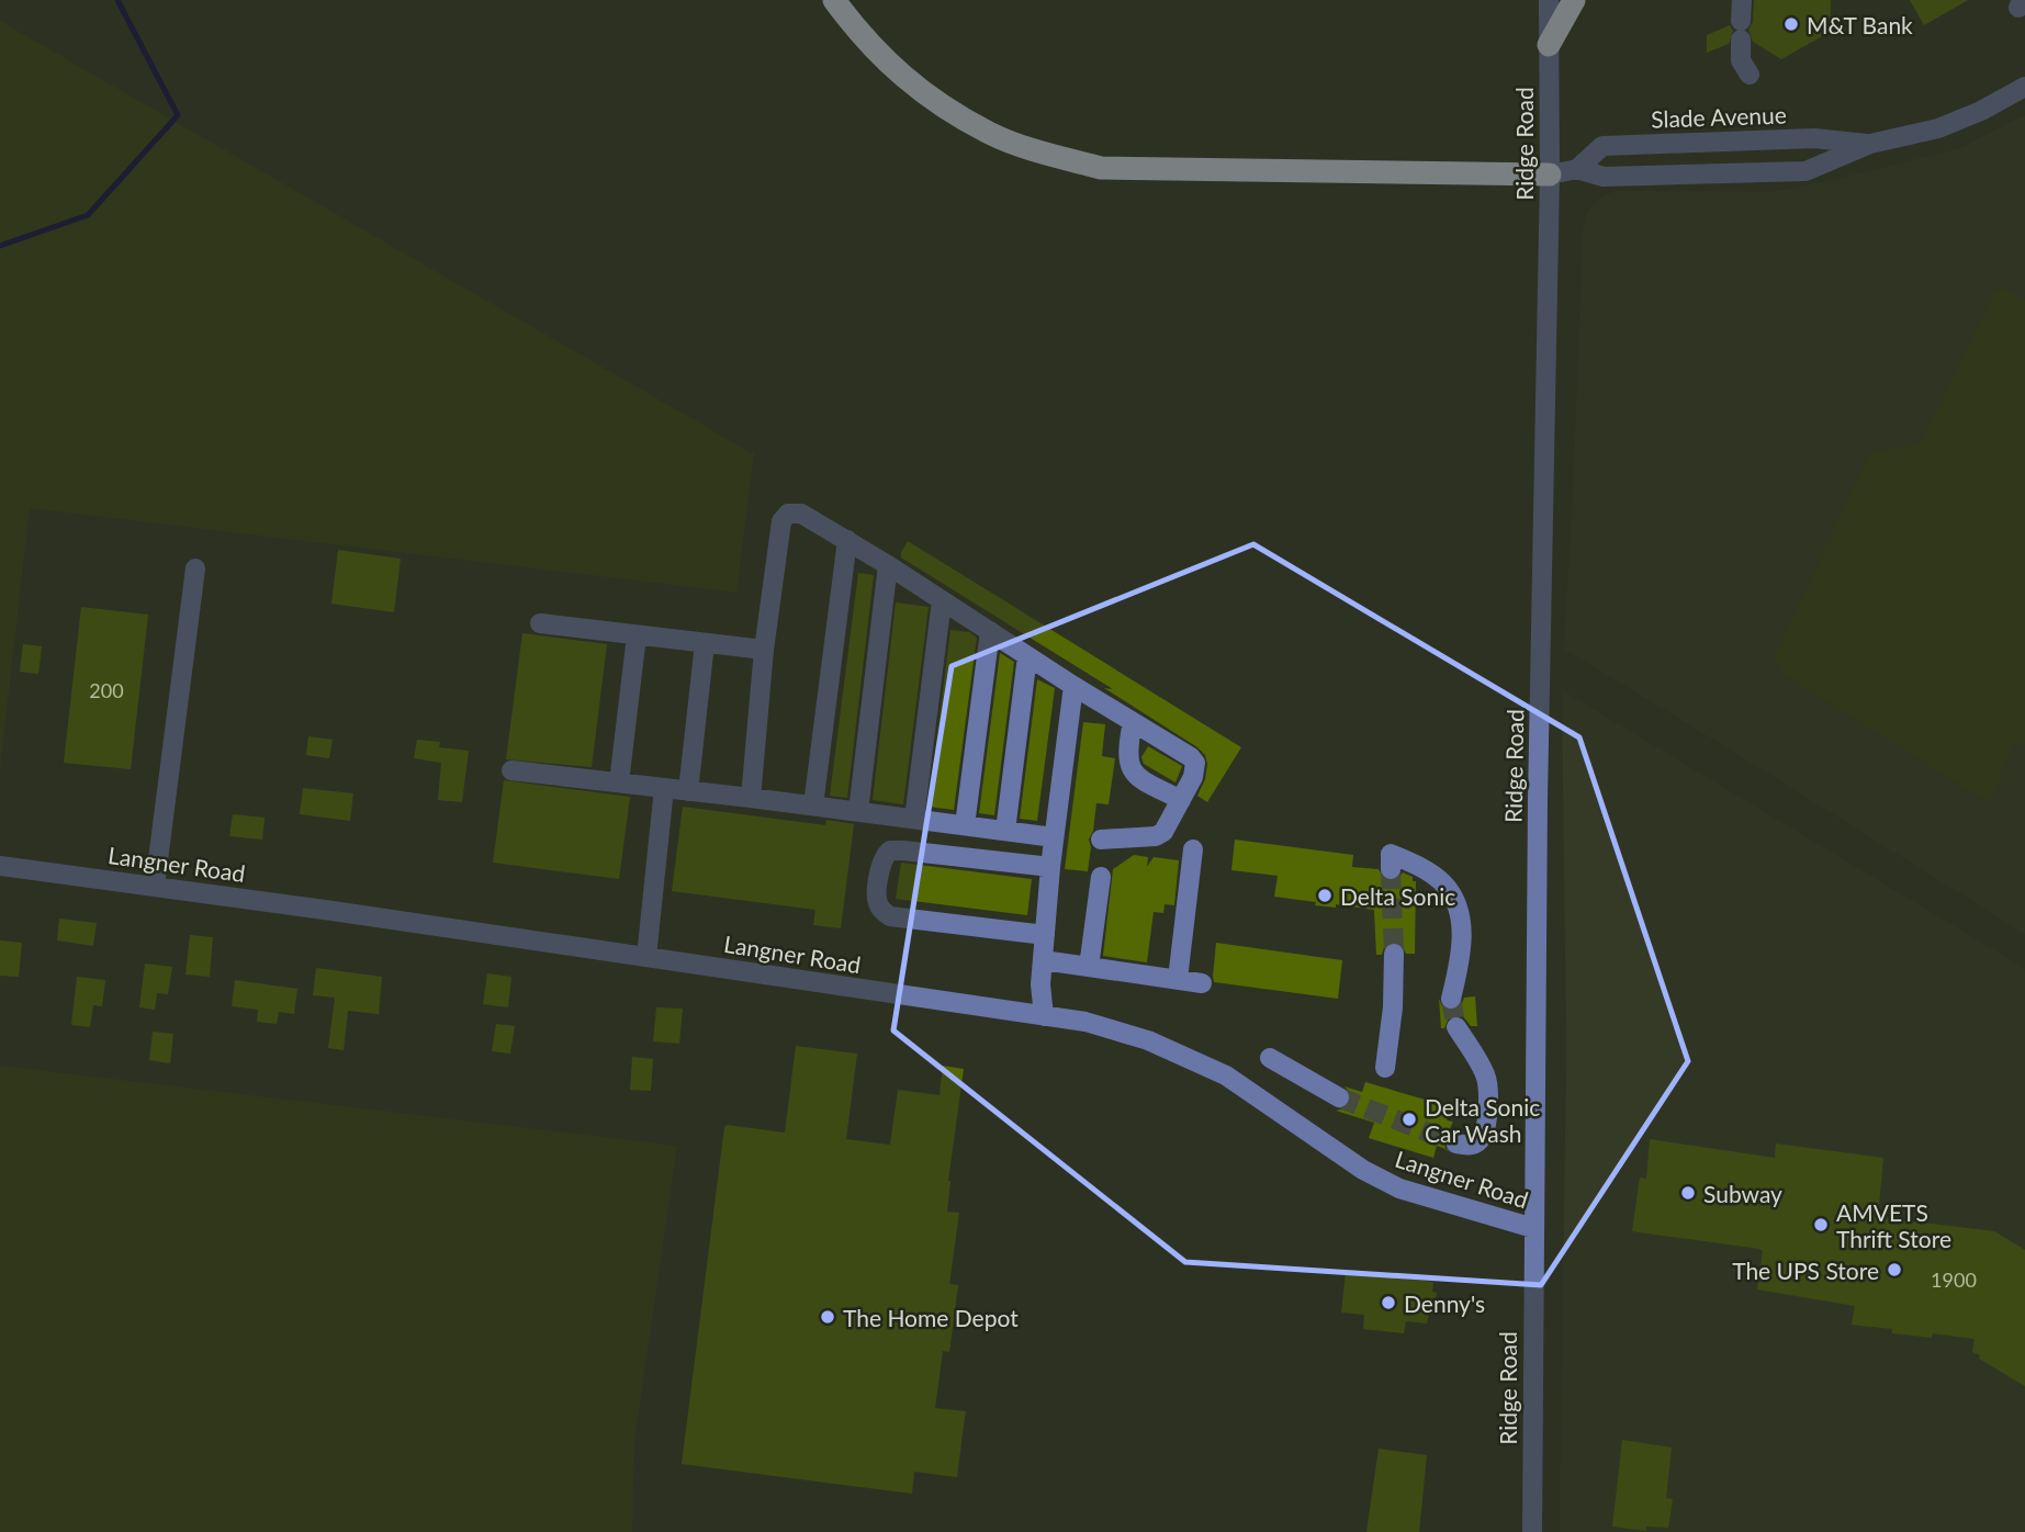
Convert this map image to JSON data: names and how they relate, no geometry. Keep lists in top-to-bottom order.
{
  "streets": {
    "street": ["Slade Avenue", "Ridge Road", "Langner Road"]
  },
  "crossings": [
    ["Slade Avenue", "Ridge Road"],
    ["Ridge Road", "Langner Road"]
  ],
  "places": [
    "M&T Bank",
    "Delta Sonic",
    "Delta Sonic Car Wash",
    "Subway",
    "AMVETS Thrift Store",
    "The UPS Store",
    "Denny's",
    "The Home Depot"
  ],
  "house_numbers": ["200", "1900"]
}
